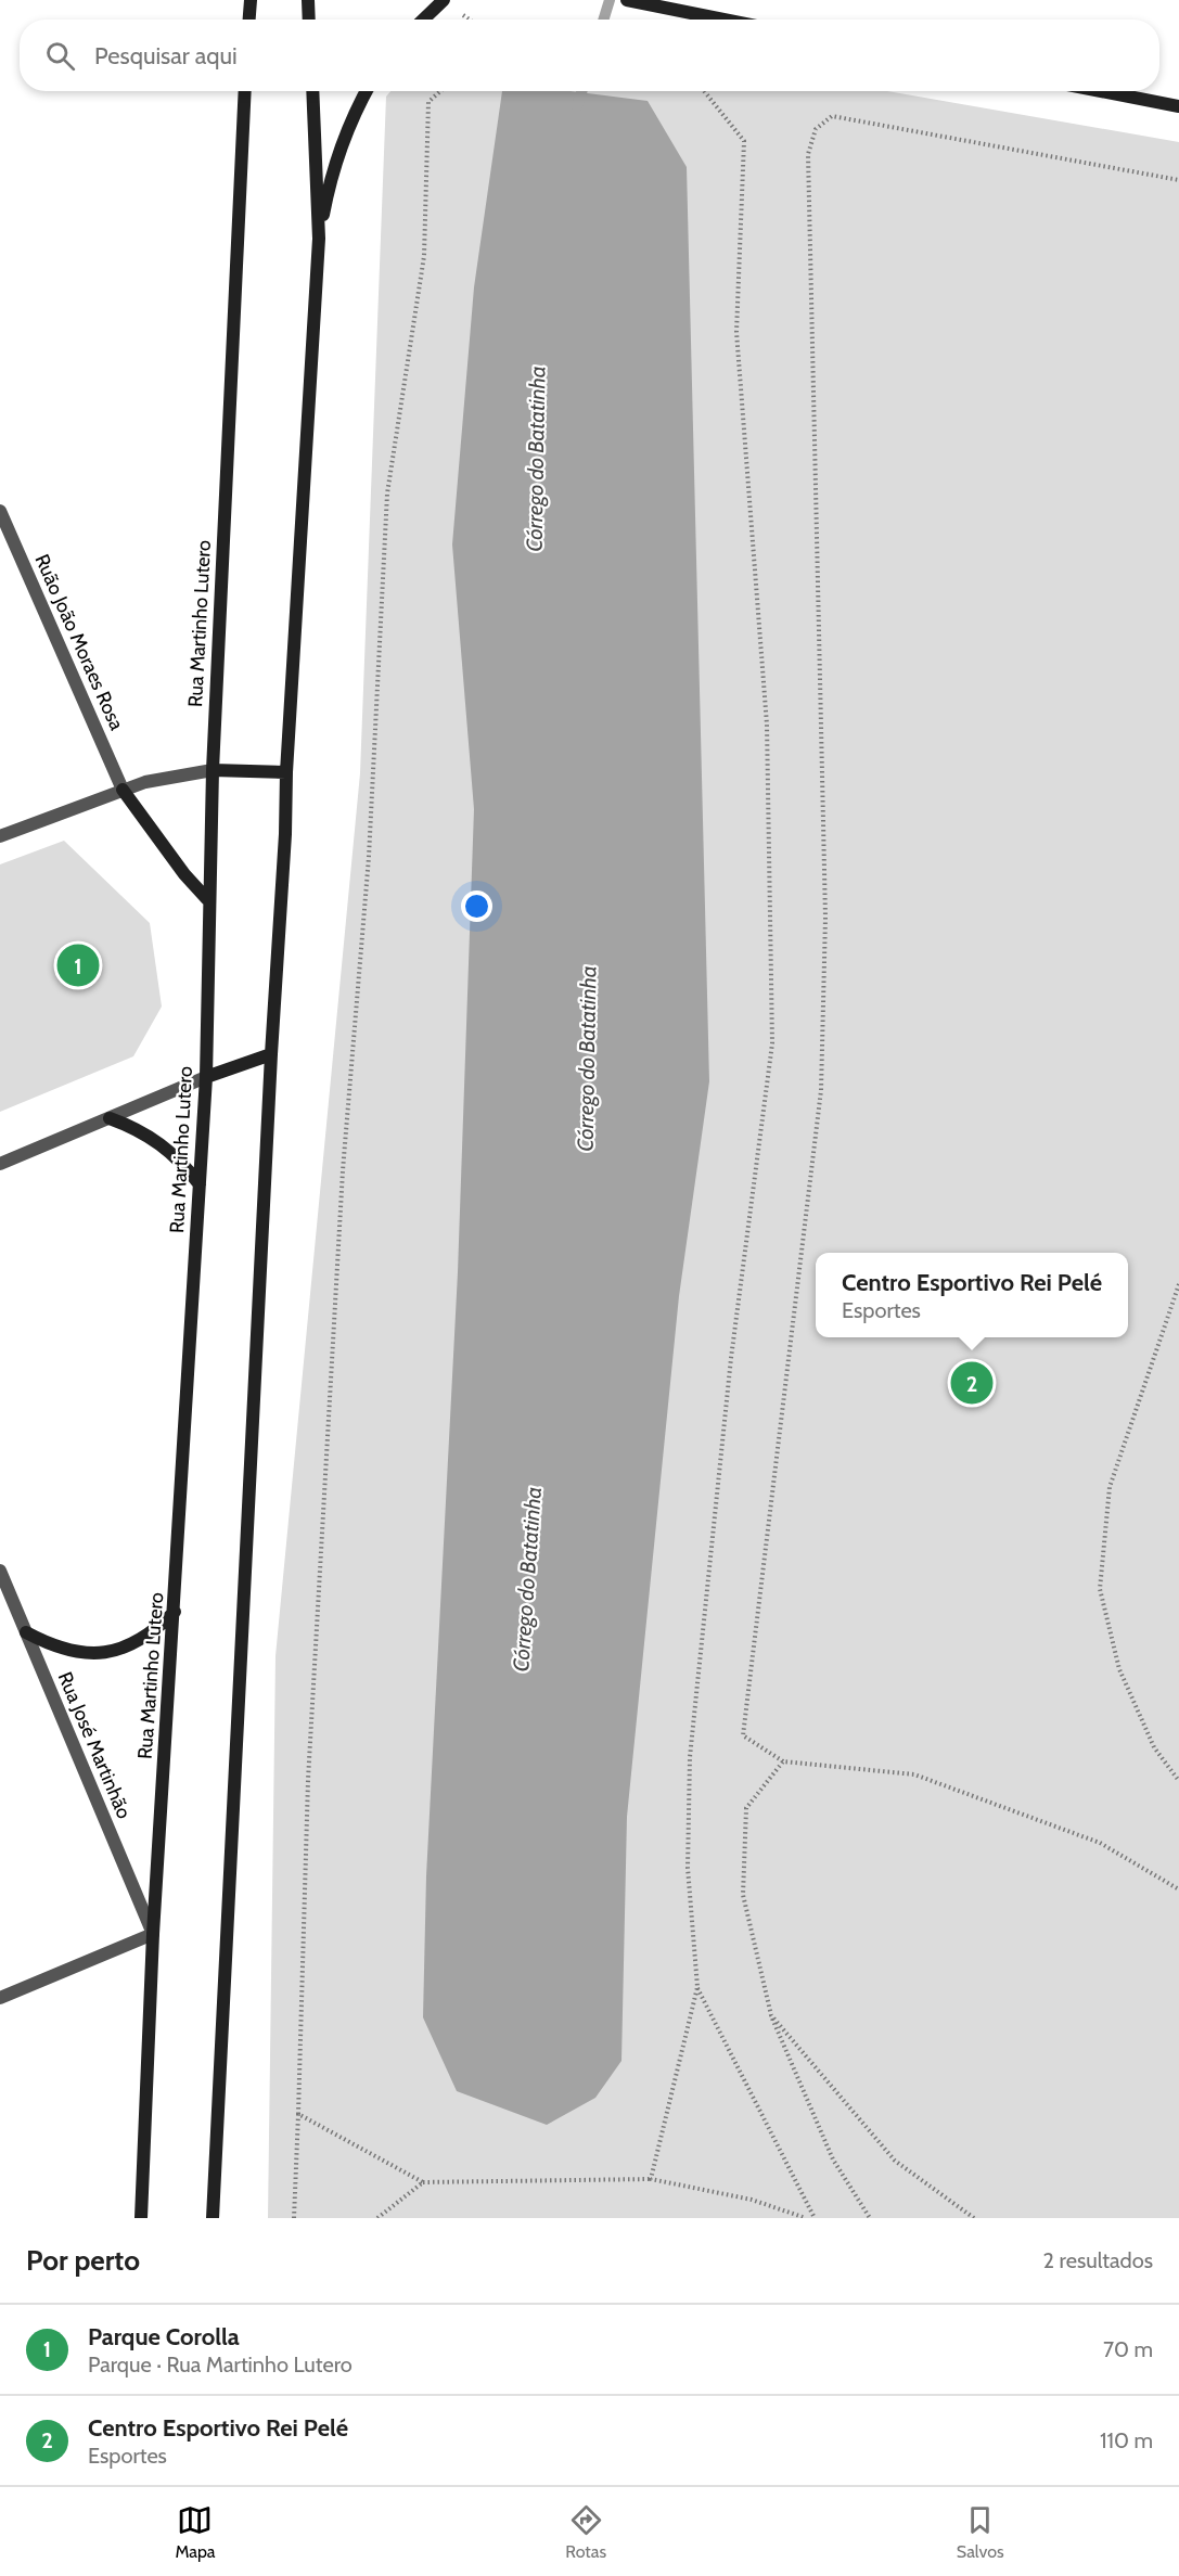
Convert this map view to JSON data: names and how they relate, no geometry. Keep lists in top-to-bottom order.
{
  "streets": {
    "main road": ["Rua Martinho Lutero"],
    "street": ["Ruão João Moraes Rosa", "Rua José Martinhão"]
  },
  "crossings": [
    ["Rua Martinho Lutero", "Rua José Martinhão"]
  ],
  "water": ["Córrego do Batatinha"],
  "page": {
    "search": "Pesquisar aqui",
    "pins": ["1", "2"],
    "popup": ["Centro Esportivo Rei Pelé", "Esportes"],
    "heading": ["Por perto", "2 resultados"],
    "list": [
      {
        "mark": "1",
        "name": "Parque Corolla",
        "note": "Parque · Rua Martinho Lutero",
        "value": "70 m"
      },
      {
        "mark": "2",
        "name": "Centro Esportivo Rei Pelé",
        "note": "Esportes",
        "value": "110 m"
      }
    ],
    "nav": ["Mapa", "Rotas", "Salvos"]
  }
}
